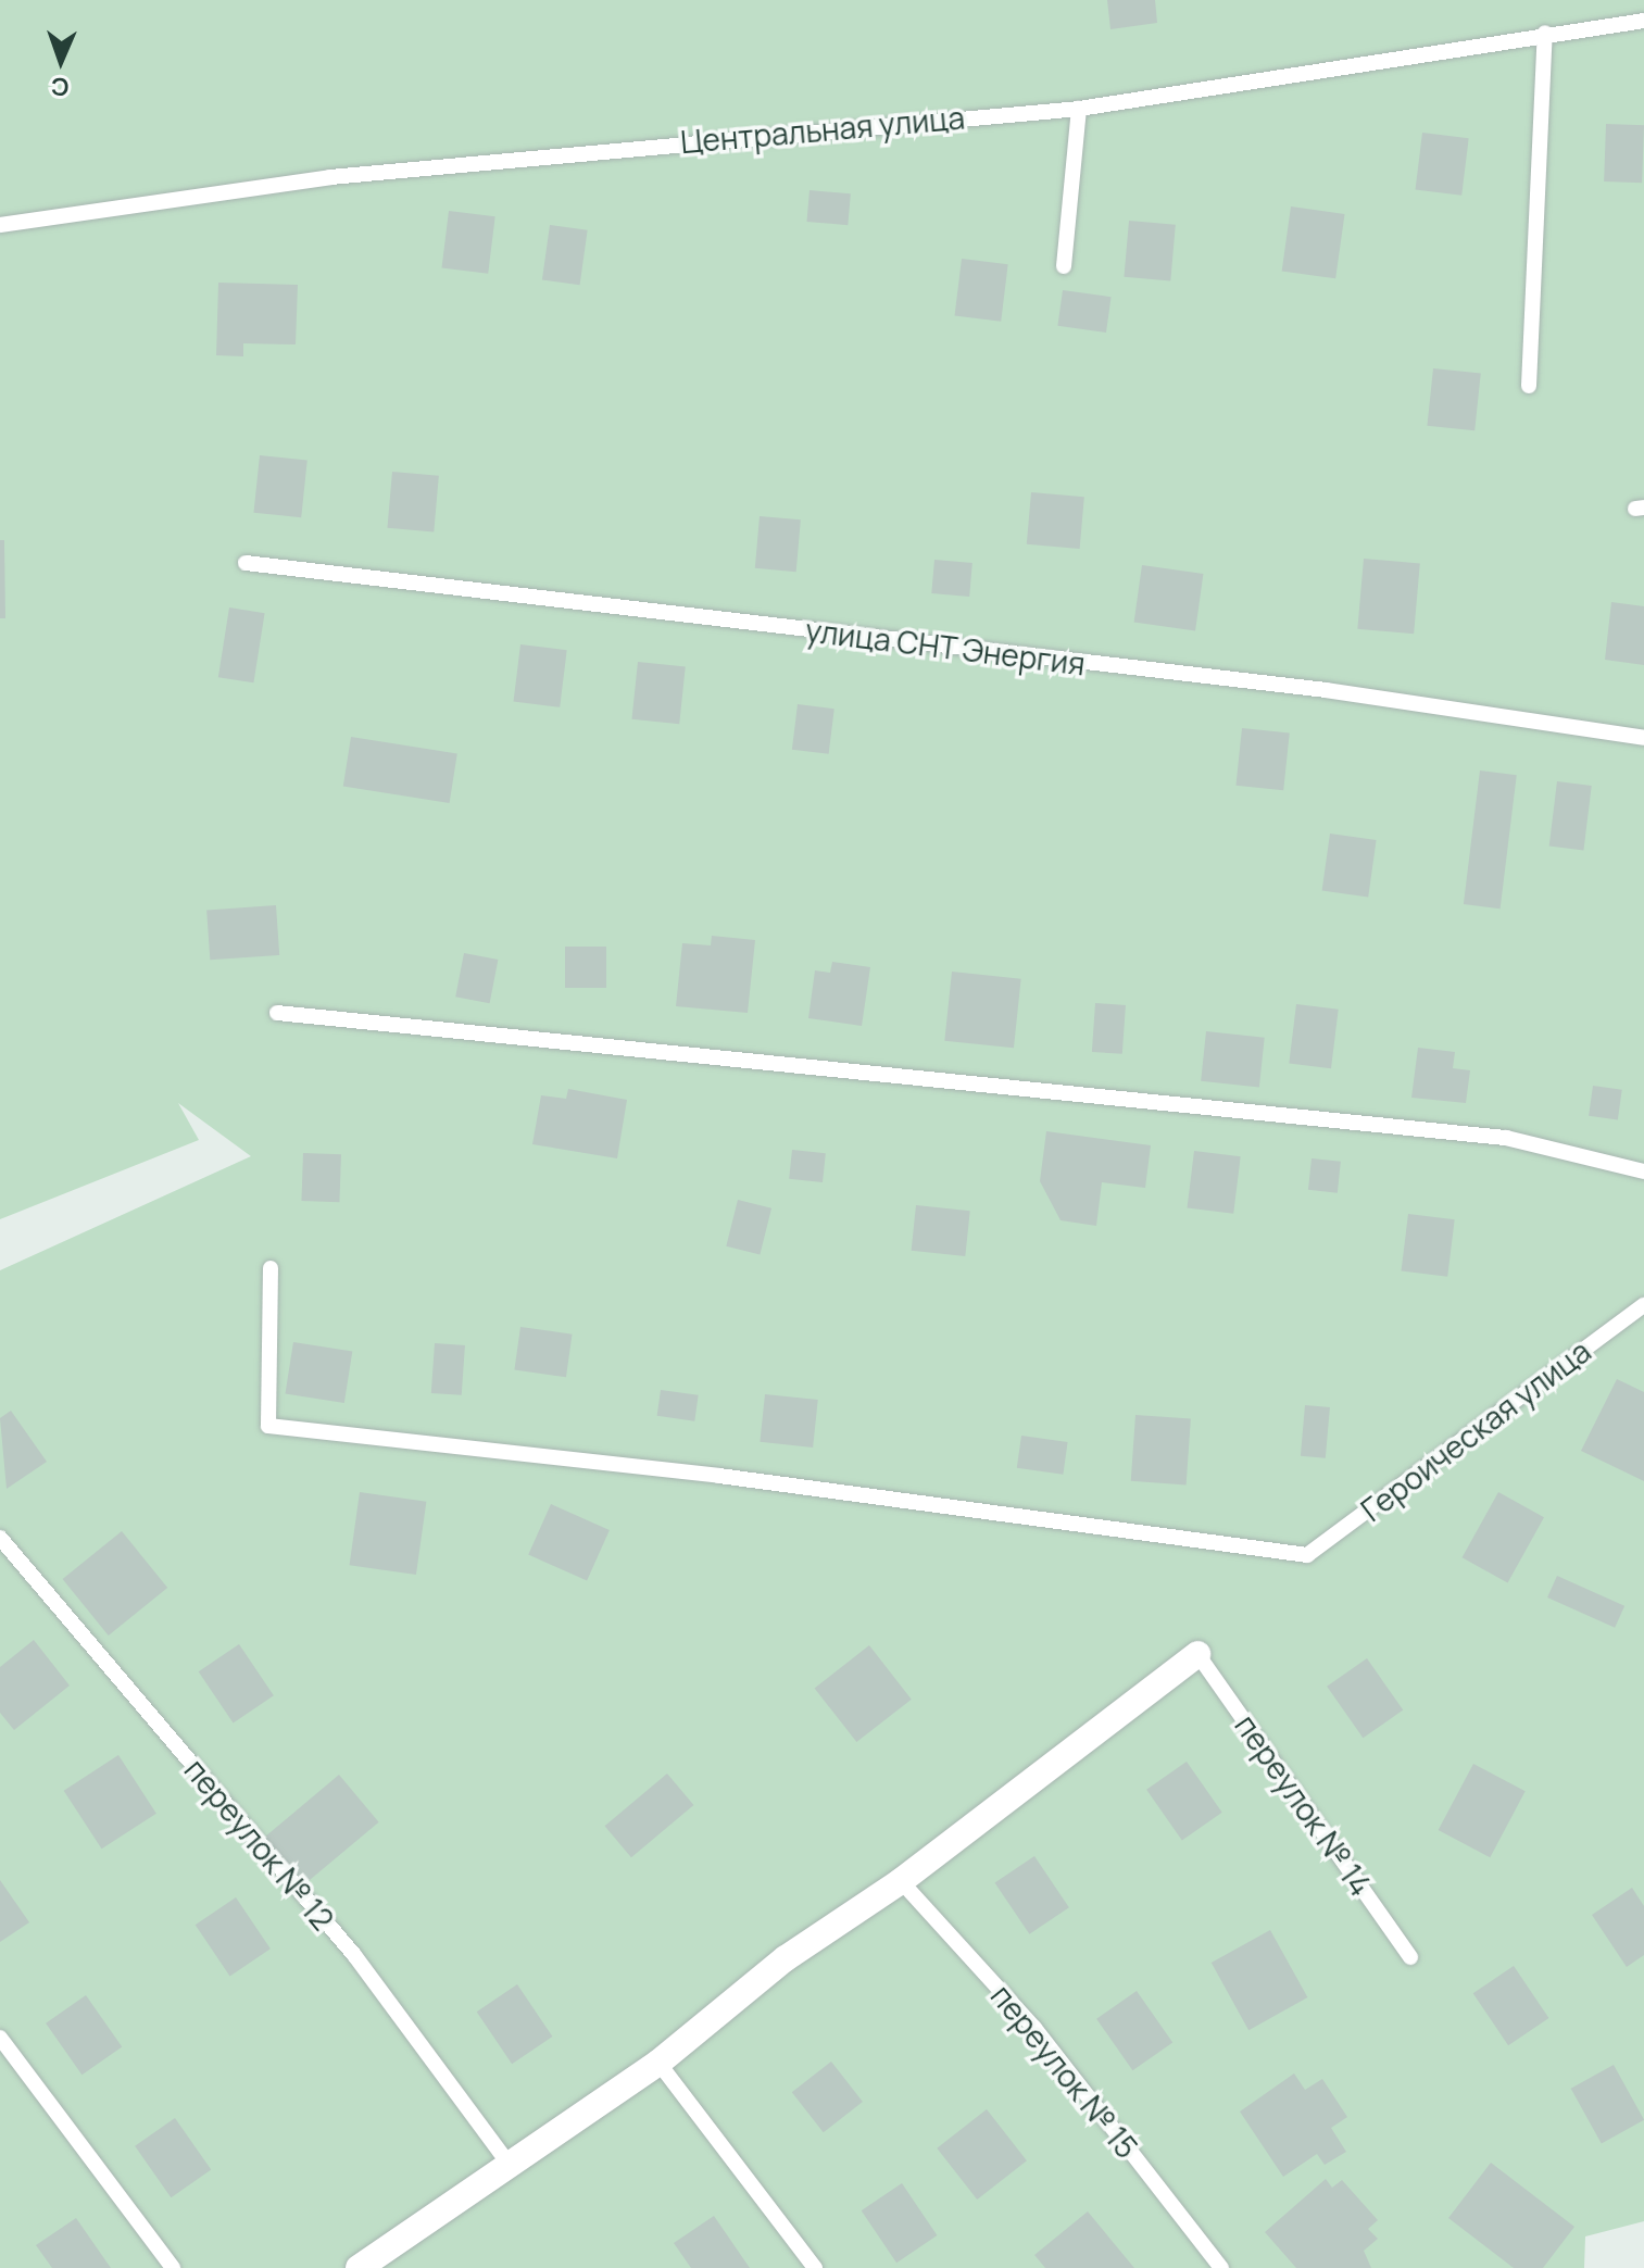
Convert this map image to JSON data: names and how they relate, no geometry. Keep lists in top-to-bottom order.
{
  "streets": {
    "lane": [
      "Центральная улица",
      "улица СНТ Энергия",
      "Героическая улица",
      "переулок № 14",
      "переулок № 12",
      "переулок № 15"
    ]
  },
  "north": "bottom"
}
